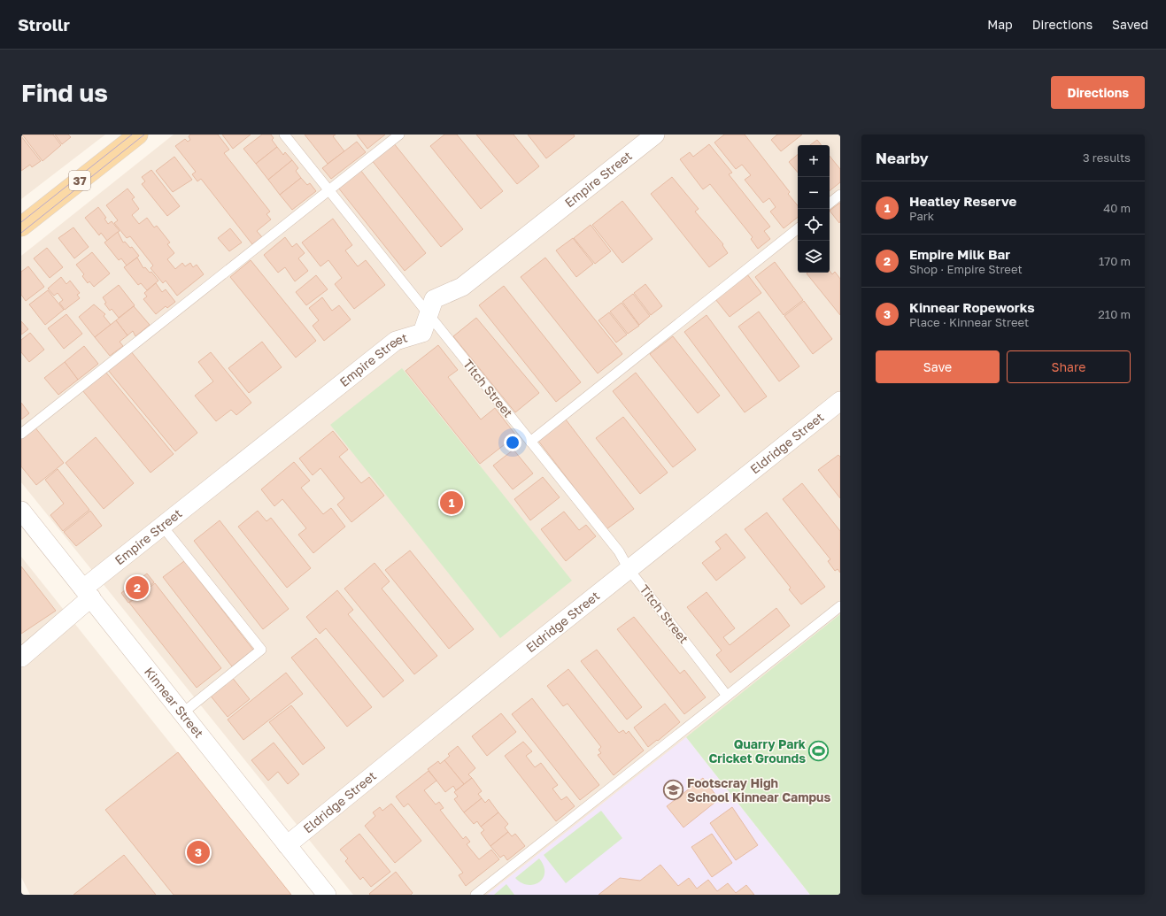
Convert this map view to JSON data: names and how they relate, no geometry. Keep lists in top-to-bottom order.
{
  "streets": {
    "main road": ["37"],
    "street": ["Empire Street", "Eldridge Street", "Kinnear Street"],
    "lane": ["Titch Street"]
  },
  "crossings": [
    ["Empire Street", "Titch Street"],
    ["Empire Street", "Kinnear Street"],
    ["Titch Street", "Eldridge Street"],
    ["Eldridge Street", "Kinnear Street"]
  ],
  "places": {
    "sports": ["Quarry Park Cricket Grounds"],
    "school or university": ["Footscray High School Kinnear Campus"]
  },
  "page": {
    "header": "Strollr",
    "nav": ["Map", "Directions", "Saved"],
    "buttons": [
      "Directions",
      ["Save", "Share"]
    ],
    "title": "Find us",
    "heading": ["Nearby", "3 results"],
    "map_buttons": ["+", "−"],
    "list": [
      {
        "mark": "1",
        "name": "Heatley Reserve",
        "note": "Park",
        "value": "40 m"
      },
      {
        "mark": "2",
        "name": "Empire Milk Bar",
        "note": "Shop · Empire Street",
        "value": "170 m"
      },
      {
        "mark": "3",
        "name": "Kinnear Ropeworks",
        "note": "Place · Kinnear Street",
        "value": "210 m"
      }
    ],
    "pins": ["1", "2", "3"]
  }
}
